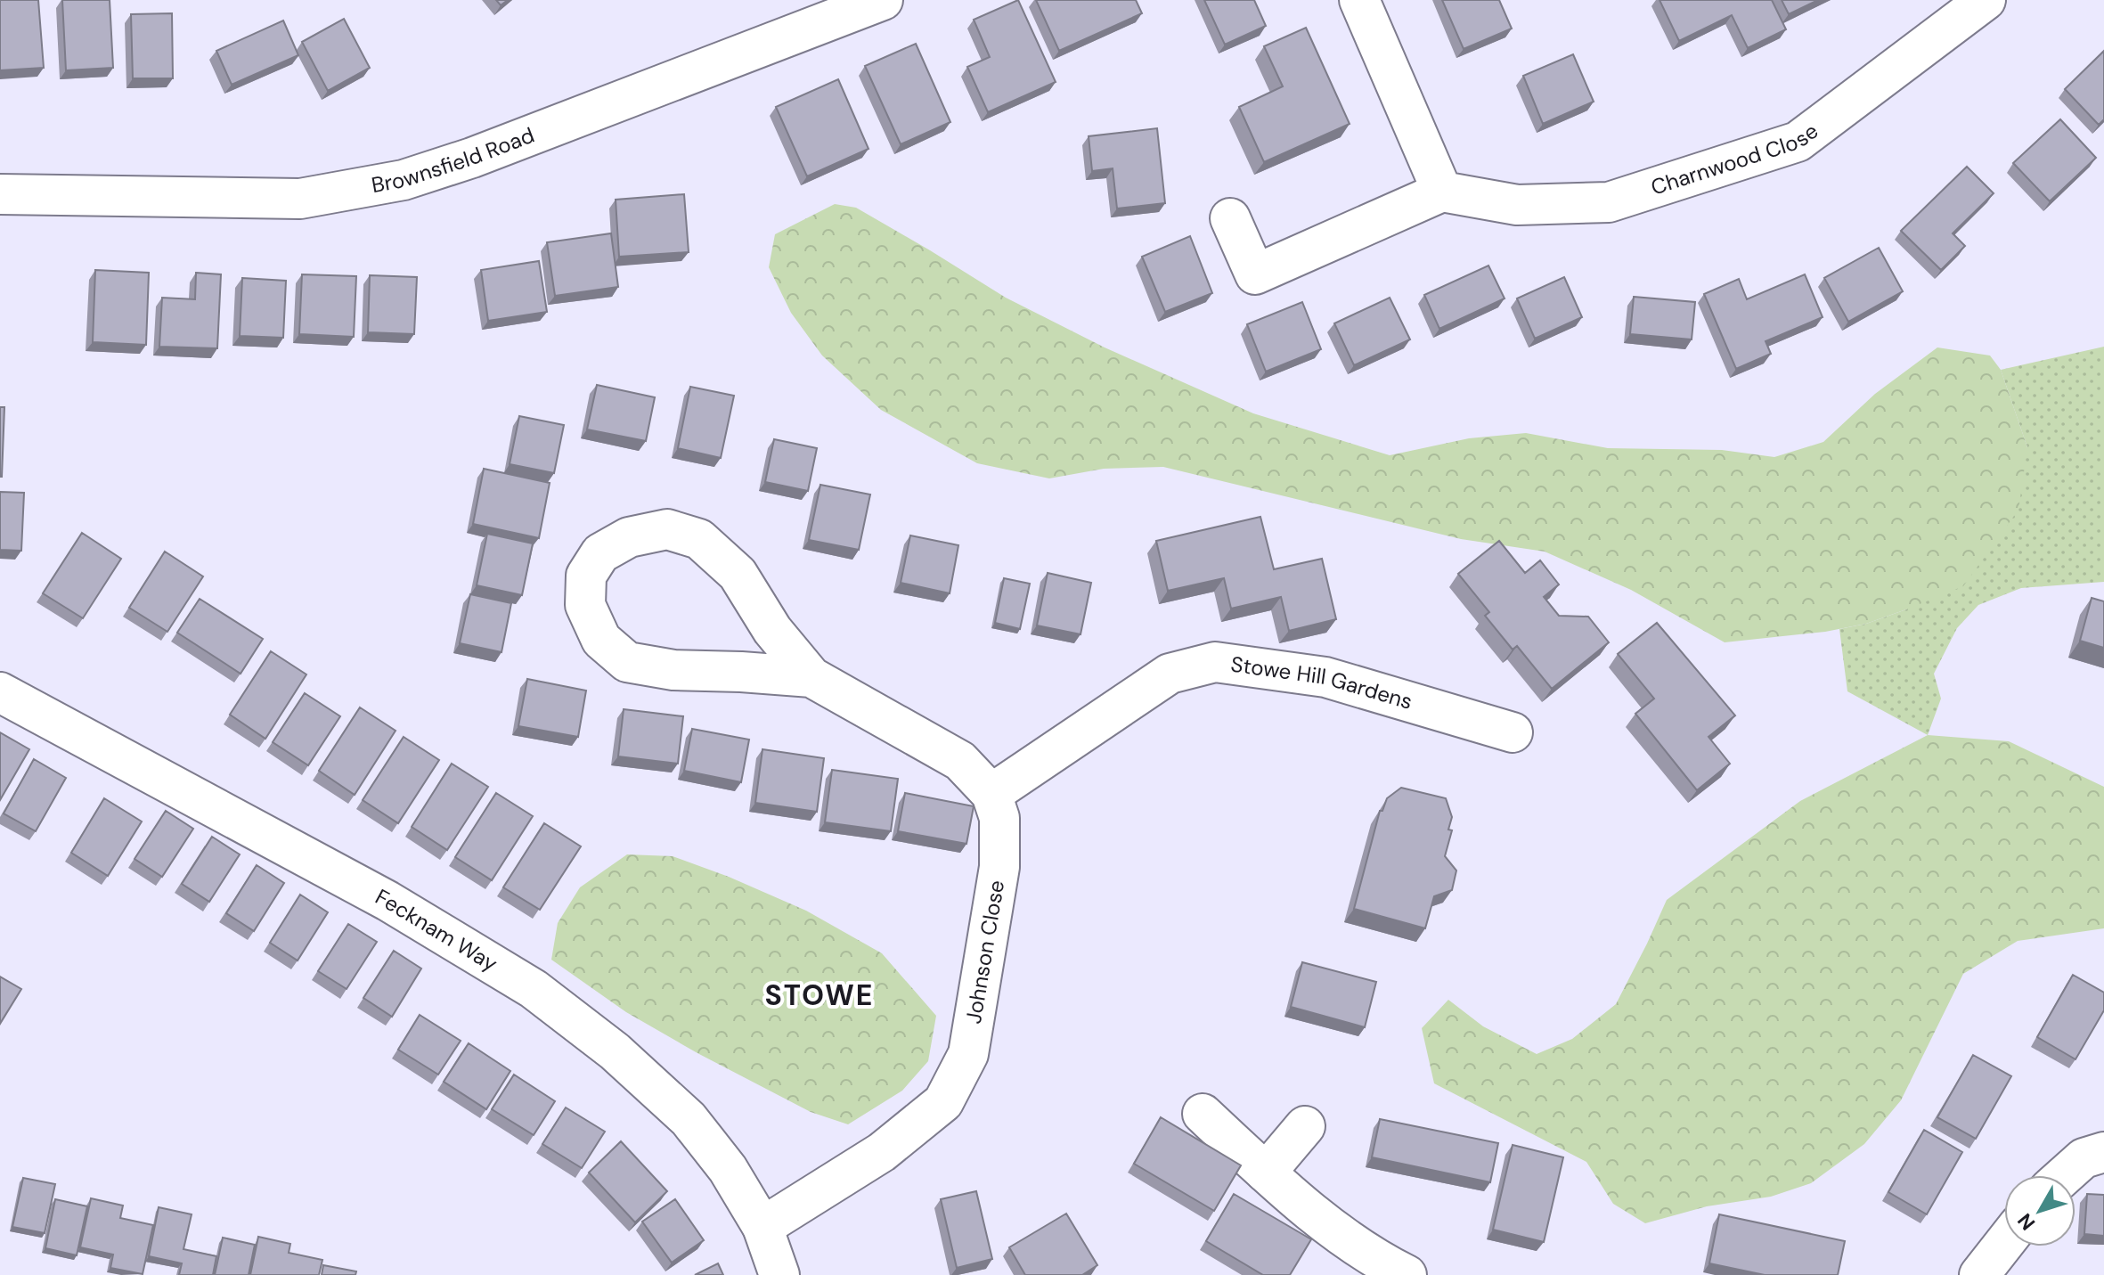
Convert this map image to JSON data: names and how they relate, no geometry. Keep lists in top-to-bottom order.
{
  "streets": {
    "street": [
      "Charnwood Close",
      "Brownsfield Road",
      "Stowe Hill Gardens",
      "Fecknam Way",
      "Johnson Close"
    ]
  },
  "crossings": [
    ["Stowe Hill Gardens", "Johnson Close"],
    ["Fecknam Way", "Johnson Close"]
  ],
  "districts": ["STOWE"],
  "north": "bottom left"
}
